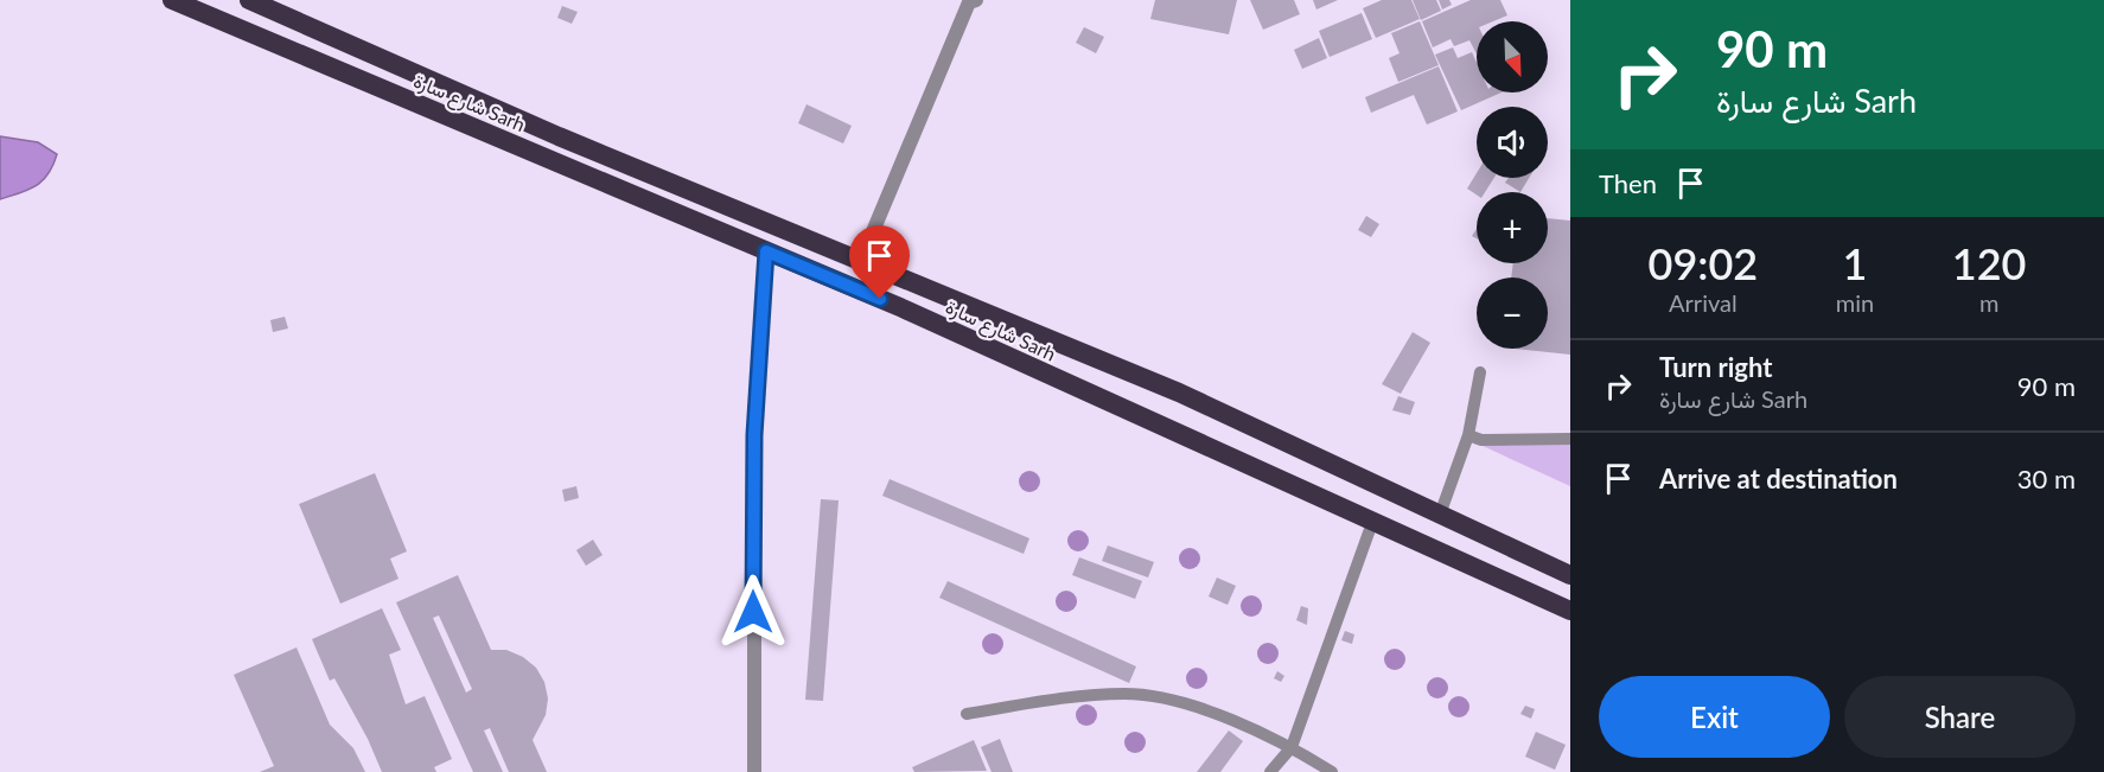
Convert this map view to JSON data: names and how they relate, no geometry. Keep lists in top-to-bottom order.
{
  "streets": {
    "highway": ["شارع سارة Sarh"]
  },
  "north": "bottom right",
  "page": {
    "turn": ["90 m", "شارع سارة Sarh"],
    "map_buttons": ["+", "−"],
    "then": "Then",
    "eta": [
      "09:02",
      "Arrival",
      "1",
      "min",
      "120",
      "m"
    ],
    "list": [
      {
        "name": "Turn right",
        "note": "شارع سارة Sarh",
        "value": "90 m"
      },
      {
        "name": "Arrive at destination",
        "value": "30 m"
      }
    ],
    "buttons": ["Exit", "Share"]
  }
}
